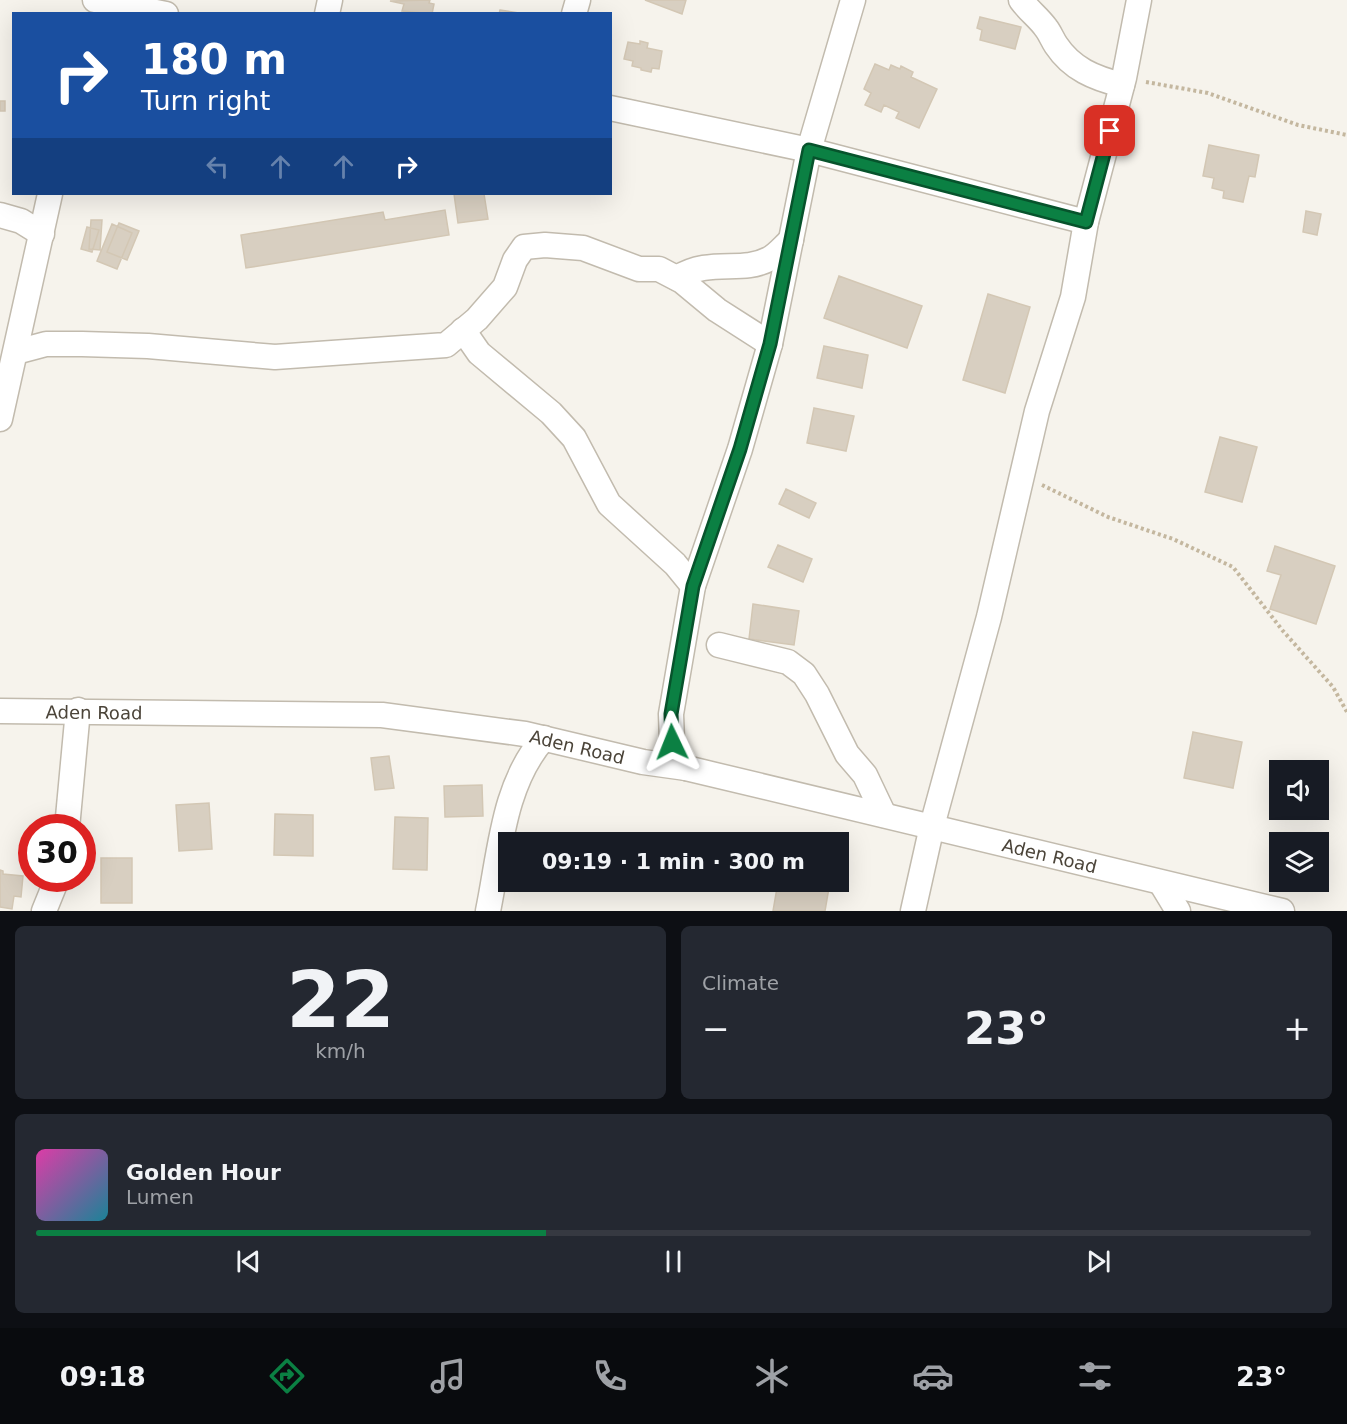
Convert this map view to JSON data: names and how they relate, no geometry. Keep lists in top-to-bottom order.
{
  "streets": {
    "street": ["Aden Road"]
  },
  "page": {
    "turn": ["180 m", "Turn right"],
    "limit": "30",
    "trip": "09:19 · 1 min · 300 m",
    "tile": [
      ["22", "km/h"],
      "Climate"
    ],
    "heat": ["−", "23°", "+"],
    "song": ["Golden Hour", "Lumen"],
    "tabs": ["09:18", "23°"]
  }
}
